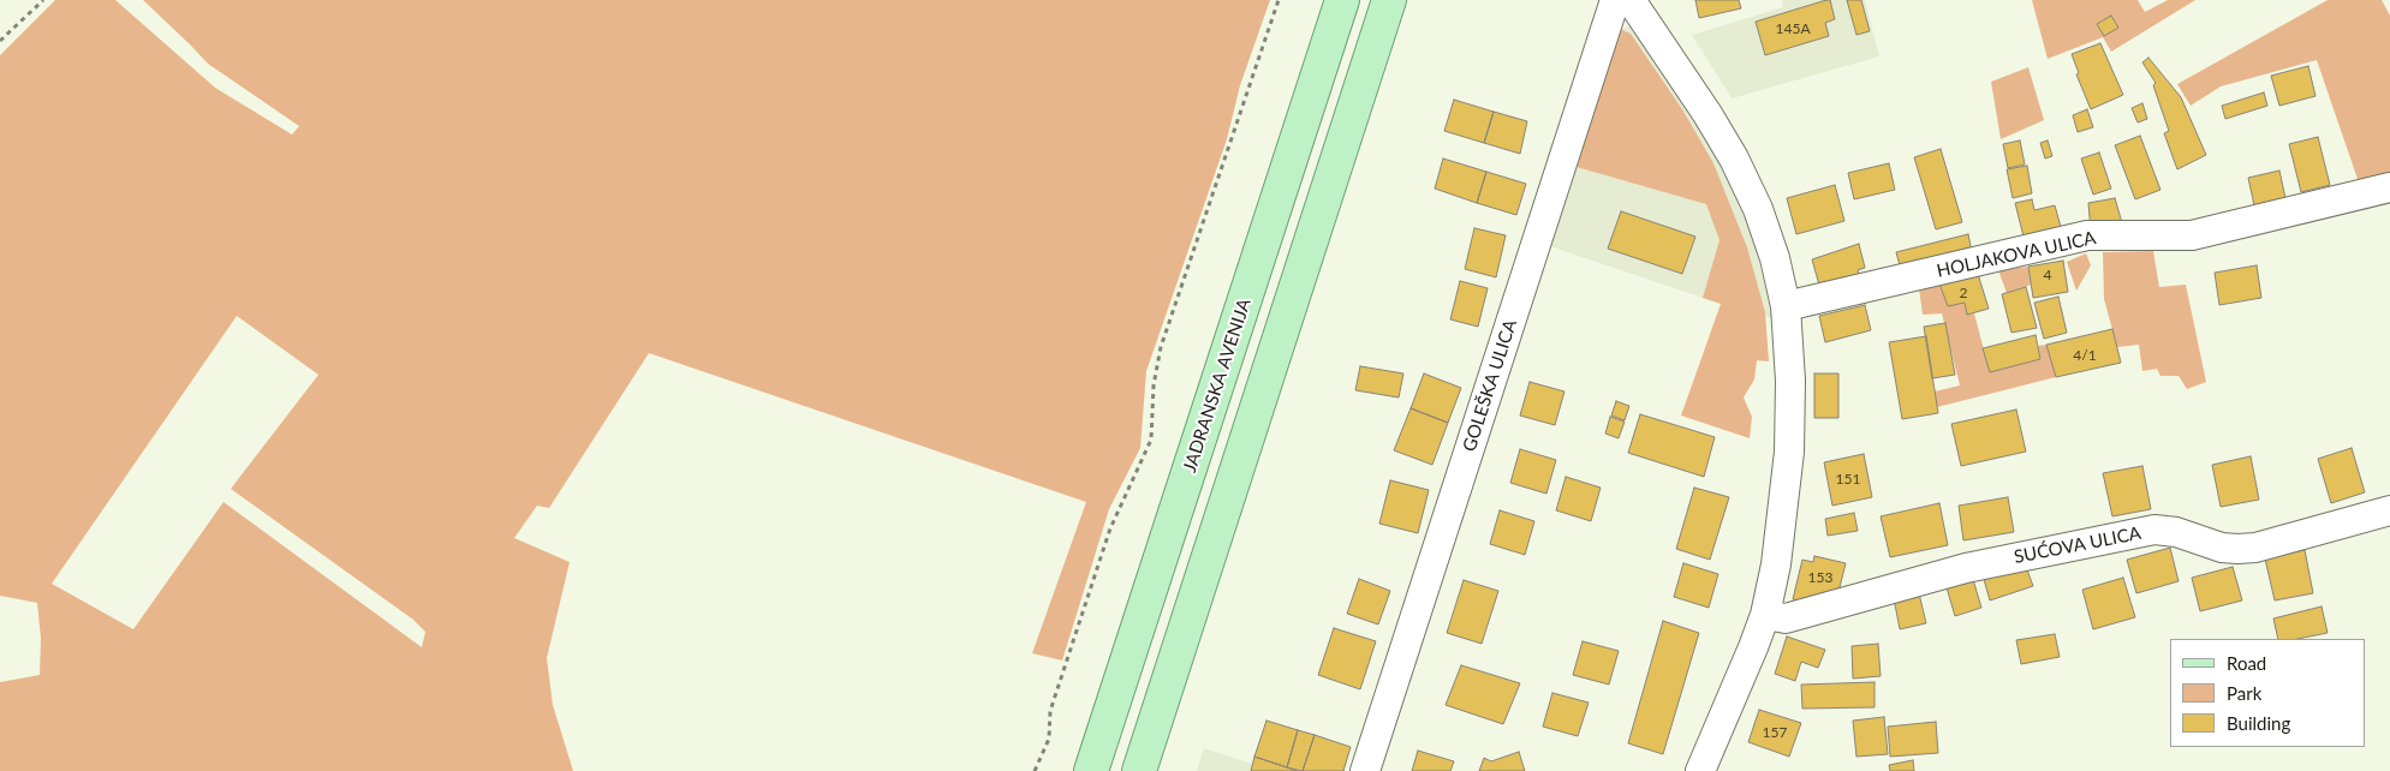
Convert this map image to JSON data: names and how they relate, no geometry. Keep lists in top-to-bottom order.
{
  "streets": {
    "main road": ["JADRANSKA AVENIJA"],
    "street": ["HOLJAKOVA ULICA", "GOLEŠKA ULICA", "SUĆOVA ULICA"]
  },
  "house_numbers": [
    "145A",
    "4",
    "2",
    "4/1",
    "151",
    "153",
    "157"
  ],
  "legend": ["Road", "Park", "Building"]
}
